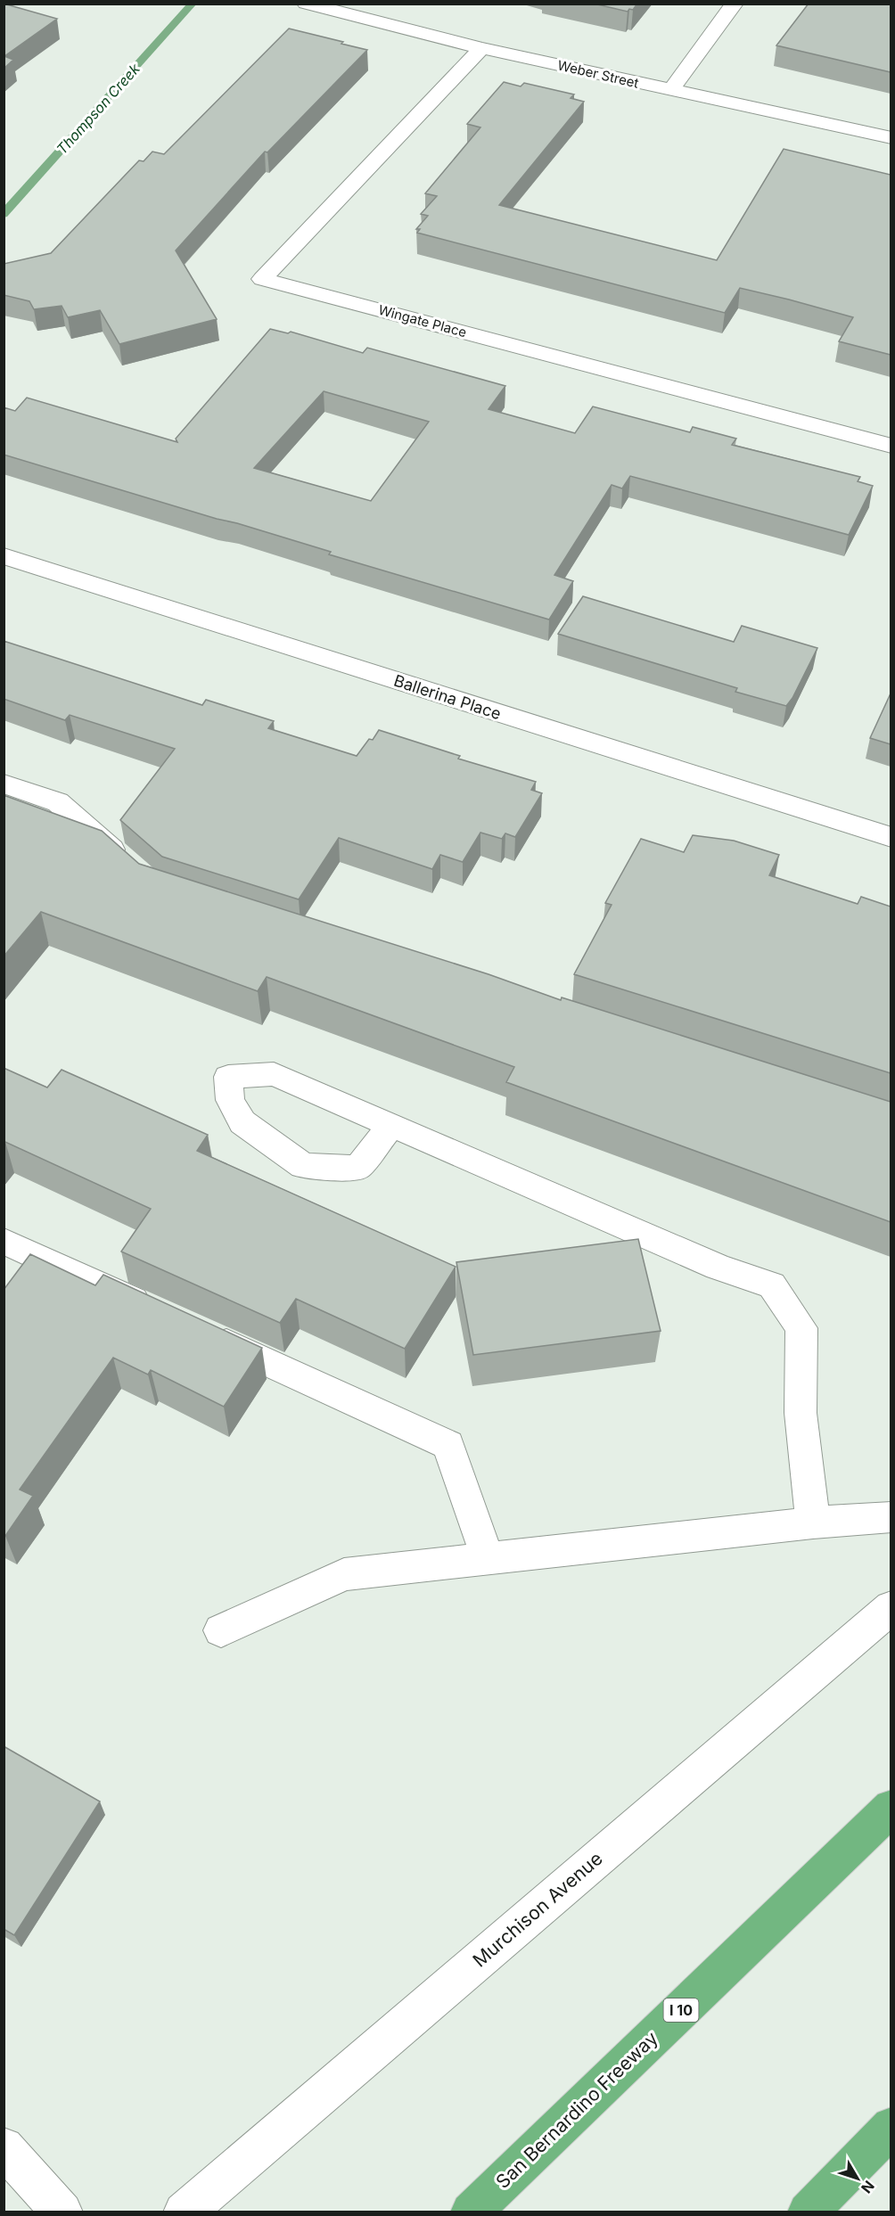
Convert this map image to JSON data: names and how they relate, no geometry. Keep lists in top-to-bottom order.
{
  "streets": {
    "highway": ["I 10", "San Bernardino Freeway"],
    "street": [
      "Weber Street",
      "Wingate Place",
      "Ballerina Place",
      "Murchison Avenue"
    ]
  },
  "crossings": [
    ["Weber Street", "Wingate Place"]
  ],
  "water": ["Thompson Creek"],
  "north": "bottom right"
}
